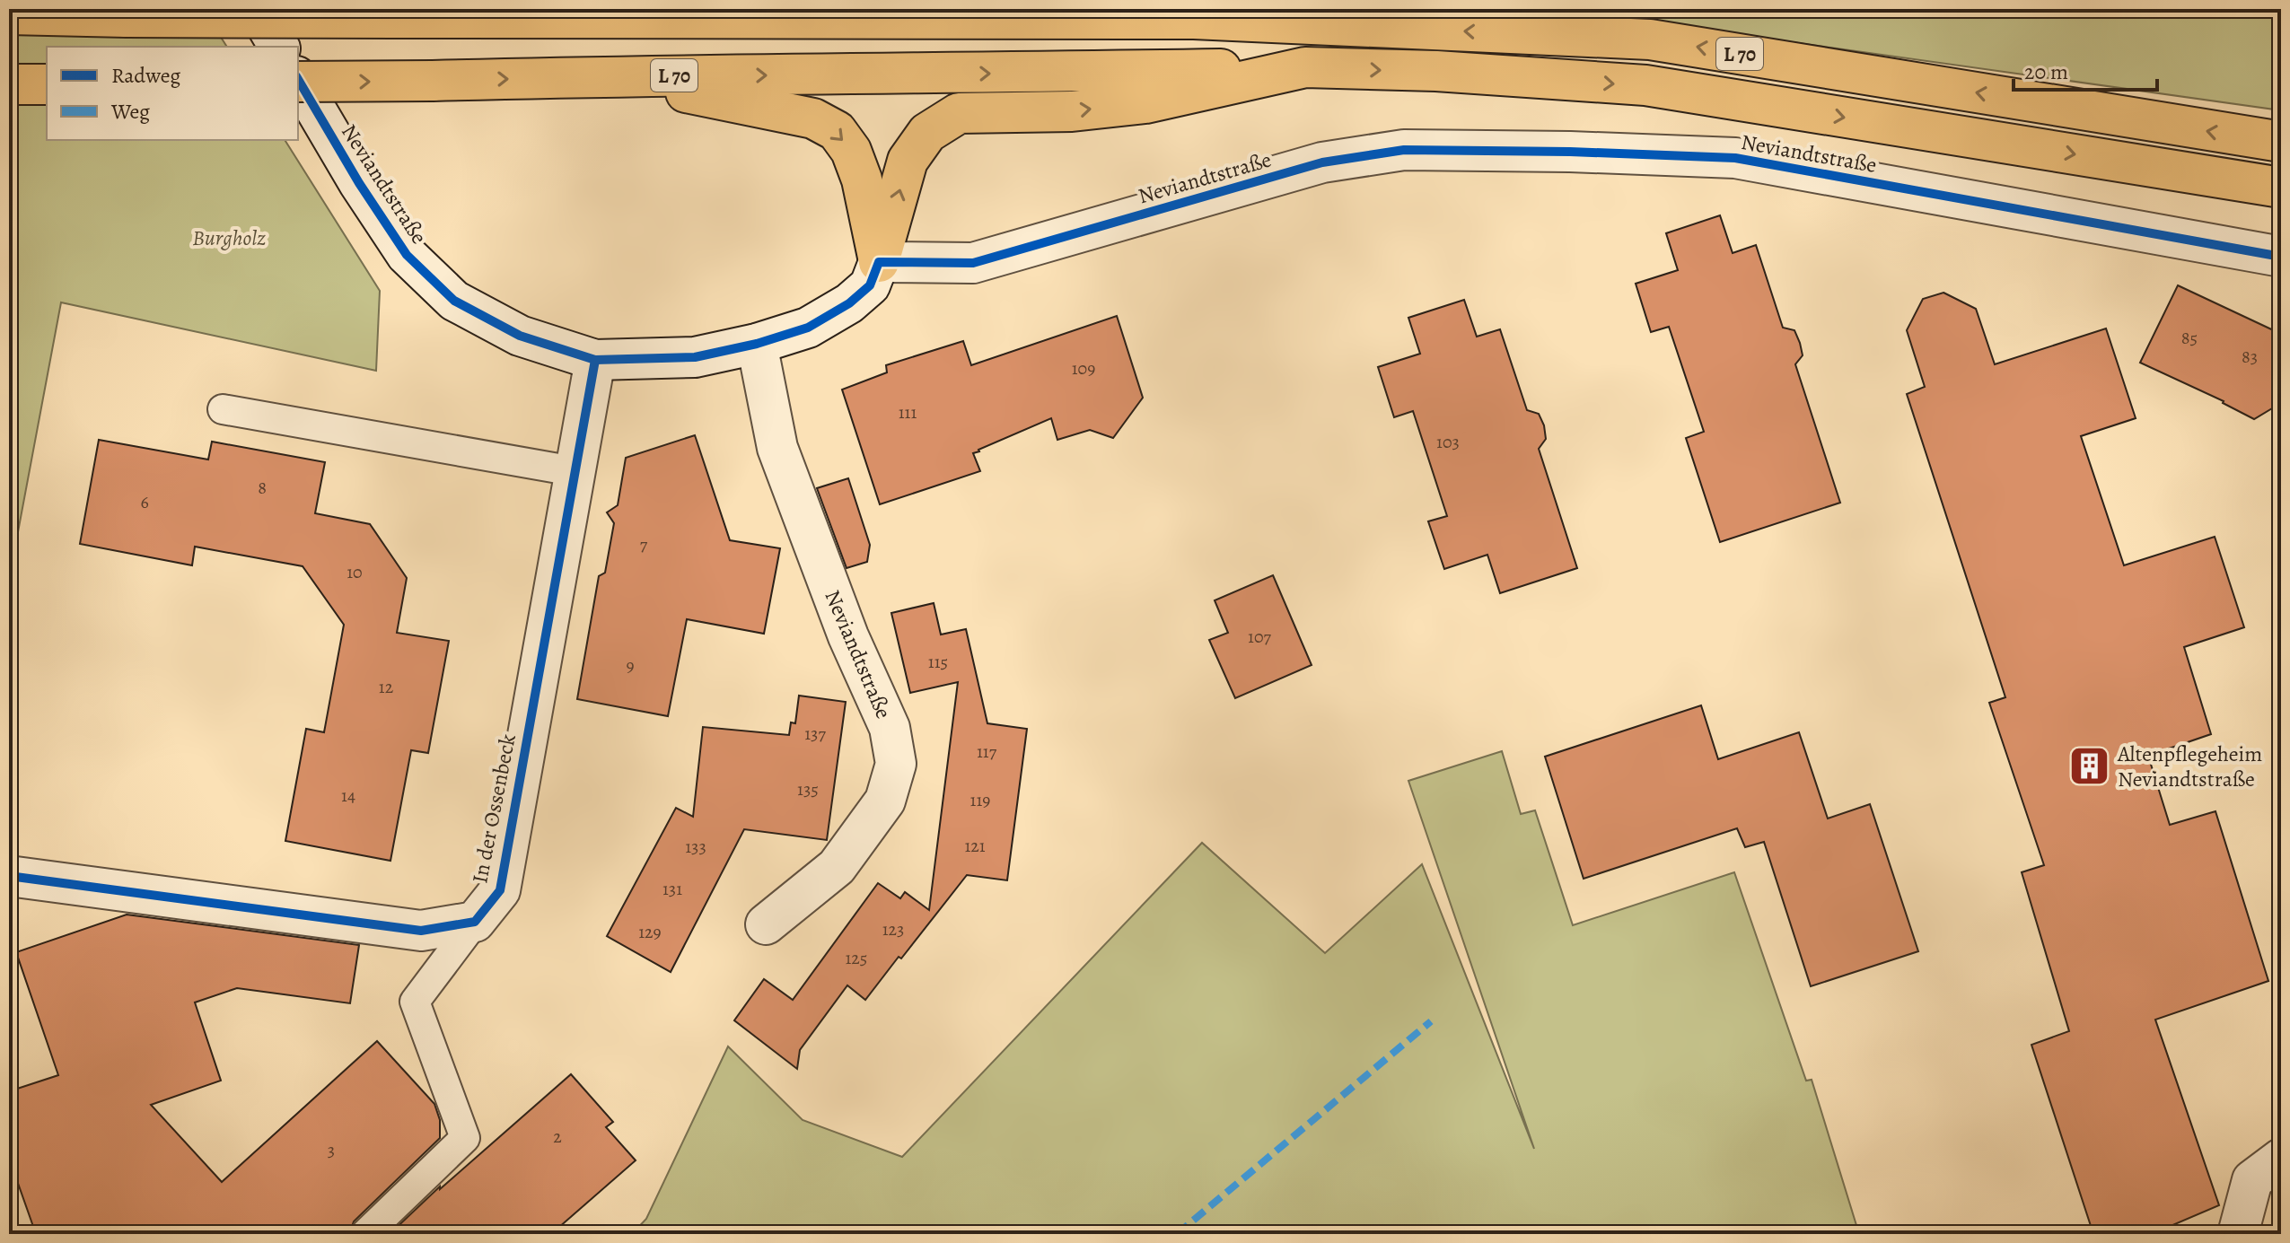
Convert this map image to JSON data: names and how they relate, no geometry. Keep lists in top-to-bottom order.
{
  "streets": {
    "highway": ["L 70"],
    "street": ["Neviandtstraße", "In der Ossenbeck"]
  },
  "crossings": [
    ["Neviandtstraße", "In der Ossenbeck"]
  ],
  "parks": ["Burgholz"],
  "places": {
    "building": ["Altenpflegeheim Neviandtstraße"]
  },
  "house_numbers": [
    "85",
    "83",
    "109",
    "111",
    "103",
    "8",
    "6",
    "7",
    "10",
    "107",
    "115",
    "9",
    "12",
    "137",
    "117",
    "135",
    "14",
    "119",
    "121",
    "133",
    "131",
    "123",
    "129",
    "125",
    "2",
    "3"
  ],
  "legend": ["Radweg", "Weg"],
  "scale_bar": "20 m"
}
